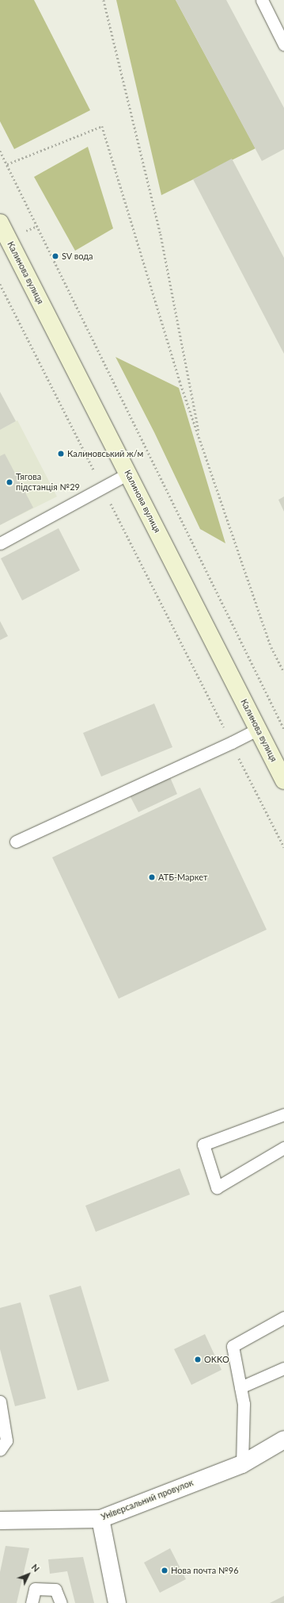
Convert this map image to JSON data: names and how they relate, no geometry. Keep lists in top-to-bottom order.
{
  "streets": {
    "main road": ["Калинова вулиця"],
    "street": ["Універсальний провулок"]
  },
  "places": [
    "SV вода",
    "Калиновський ж/м",
    "Тягова пiдстанцiя №29",
    "АТБ-Маркет",
    "OKKO",
    "Нова почта №96"
  ],
  "north": "top right"
}
